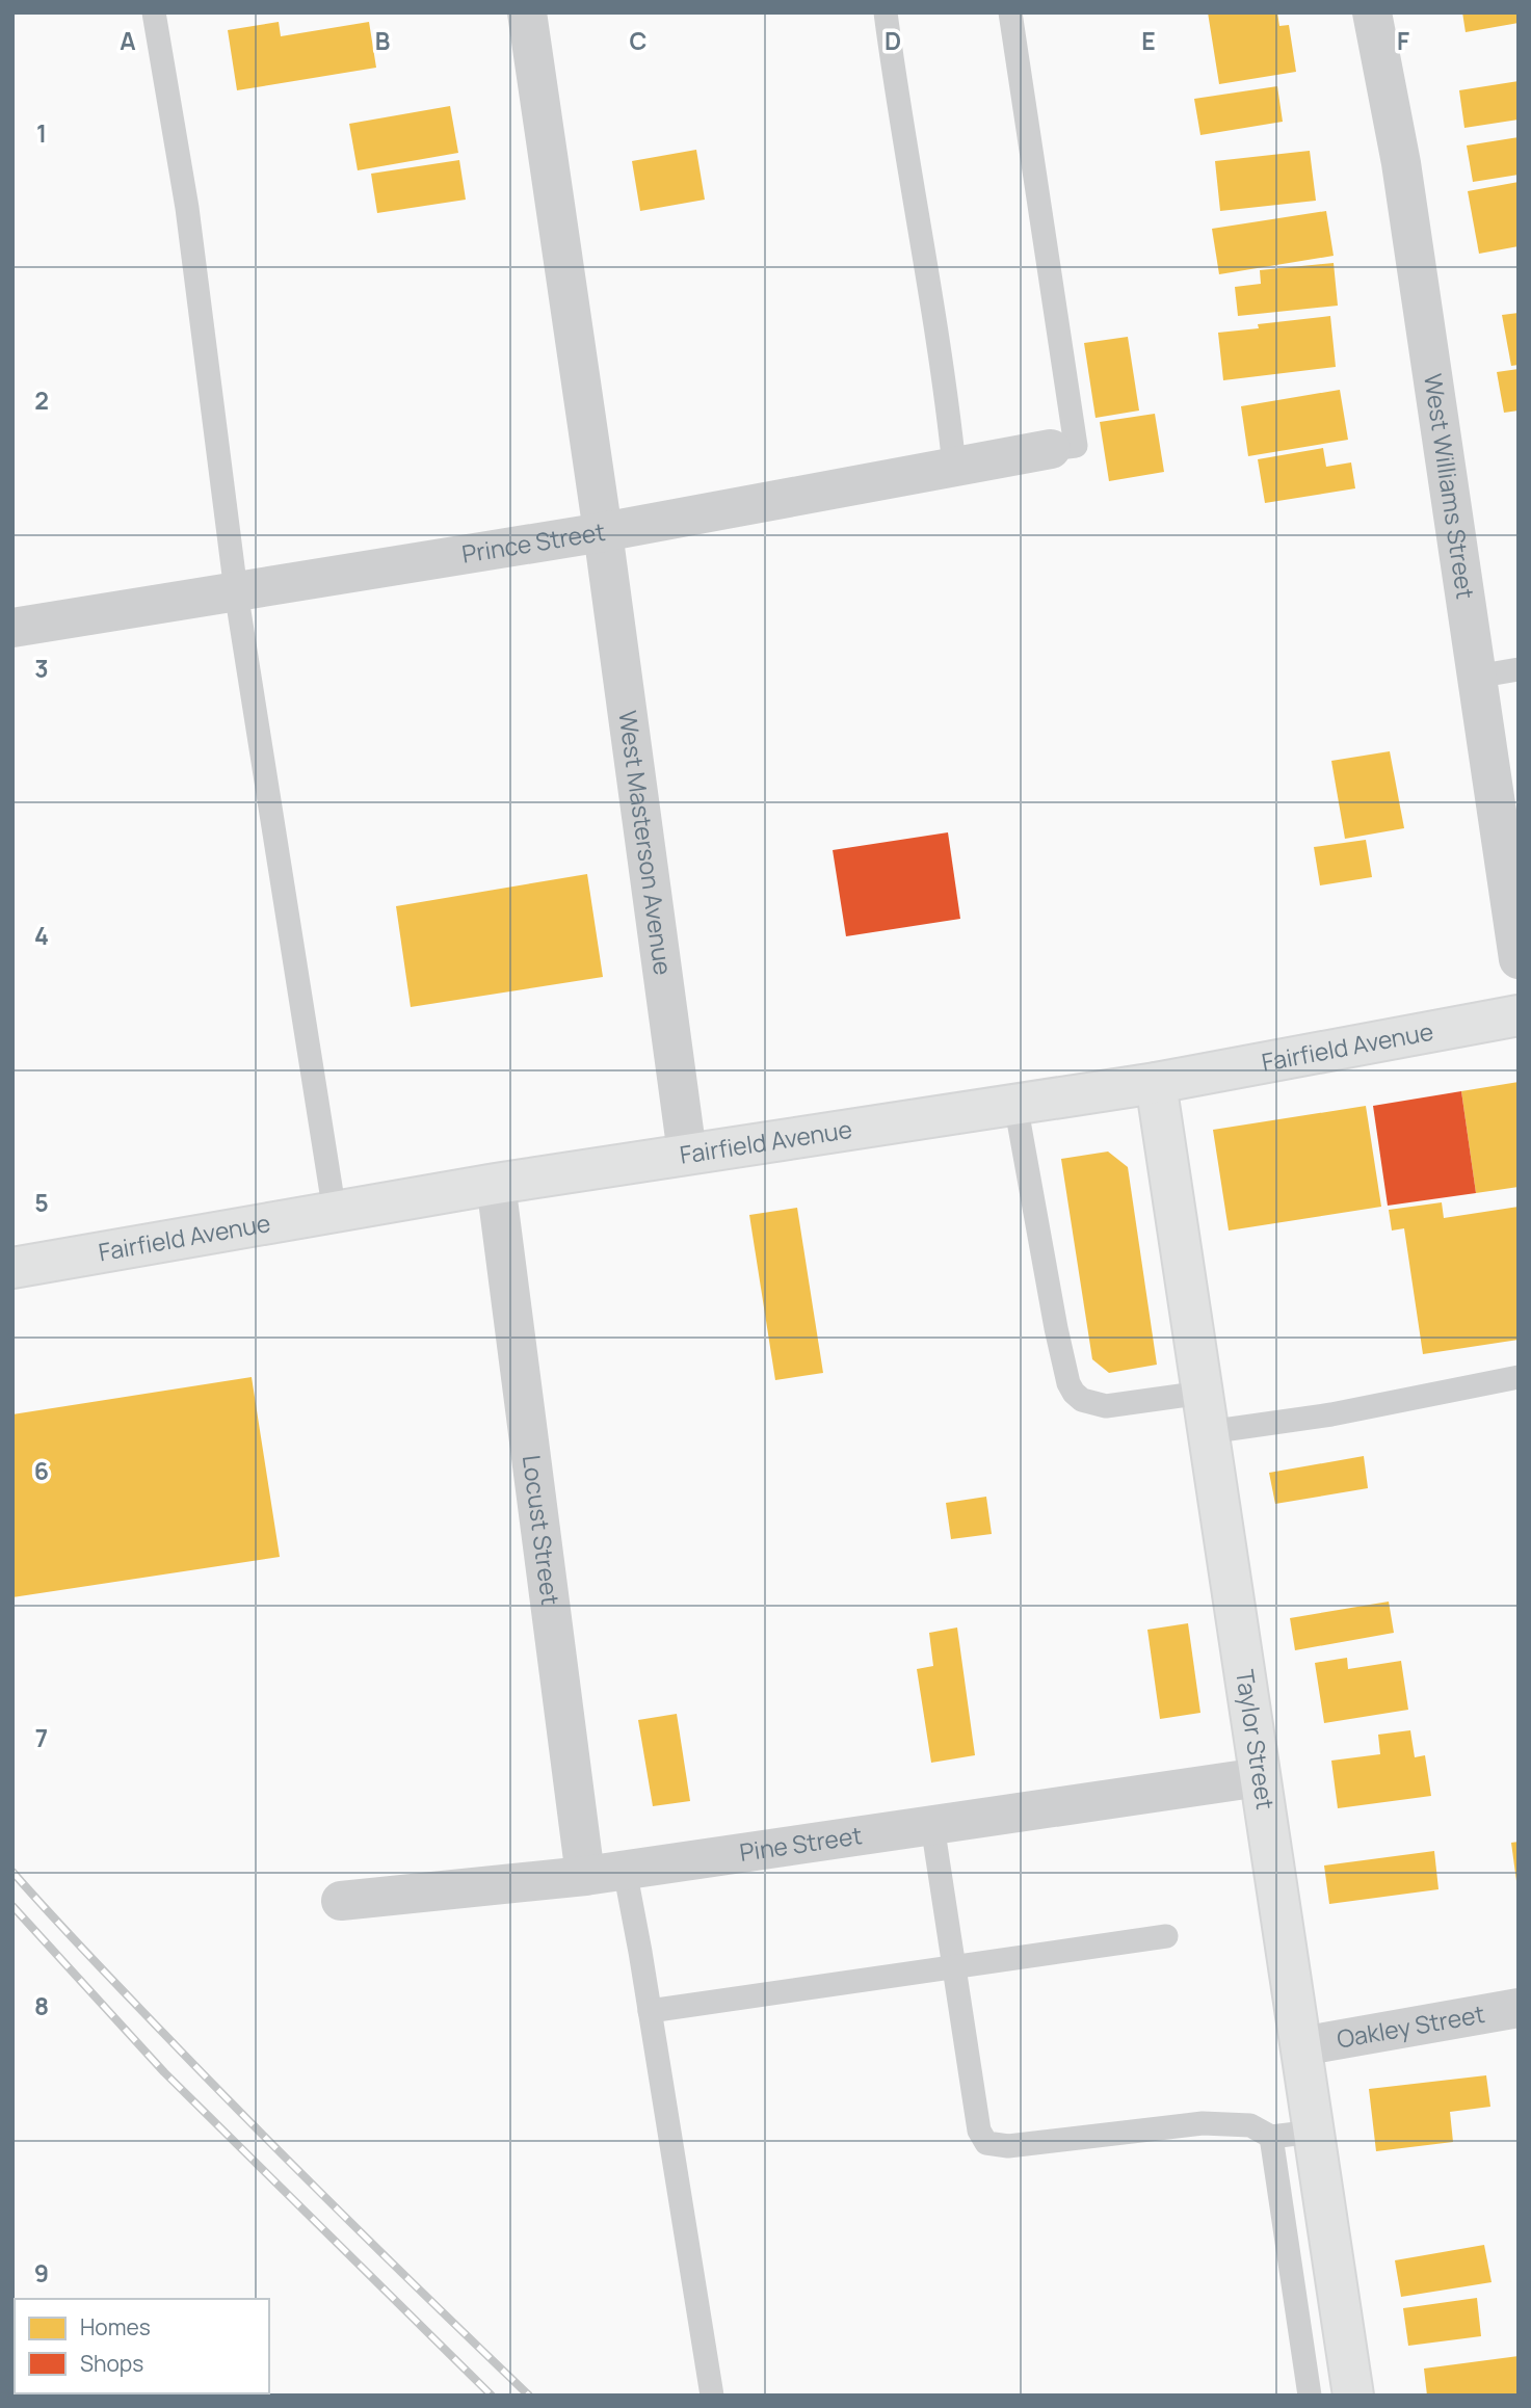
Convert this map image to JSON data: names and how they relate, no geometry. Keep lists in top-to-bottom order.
{
  "streets": {
    "main road": ["Fairfield Avenue", "Taylor Street"],
    "street": [
      "West Williams Street",
      "Prince Street",
      "West Masterson Avenue",
      "Locust Street",
      "Pine Street",
      "Oakley Street"
    ]
  },
  "crossings": [
    ["Prince Street", "West Masterson Avenue"],
    ["West Masterson Avenue", "Fairfield Avenue"],
    ["Fairfield Avenue", "Locust Street"],
    ["Fairfield Avenue", "Taylor Street"],
    ["Locust Street", "Pine Street"],
    ["Taylor Street", "Pine Street"],
    ["Taylor Street", "Oakley Street"]
  ],
  "legend": ["Homes", "Shops"],
  "grid": {
    "columns": [
      "A",
      "B",
      "C",
      "D",
      "E",
      "F"
    ],
    "rows": [
      "1",
      "2",
      "3",
      "4",
      "5",
      "6",
      "7",
      "8",
      "9"
    ]
  }
}
